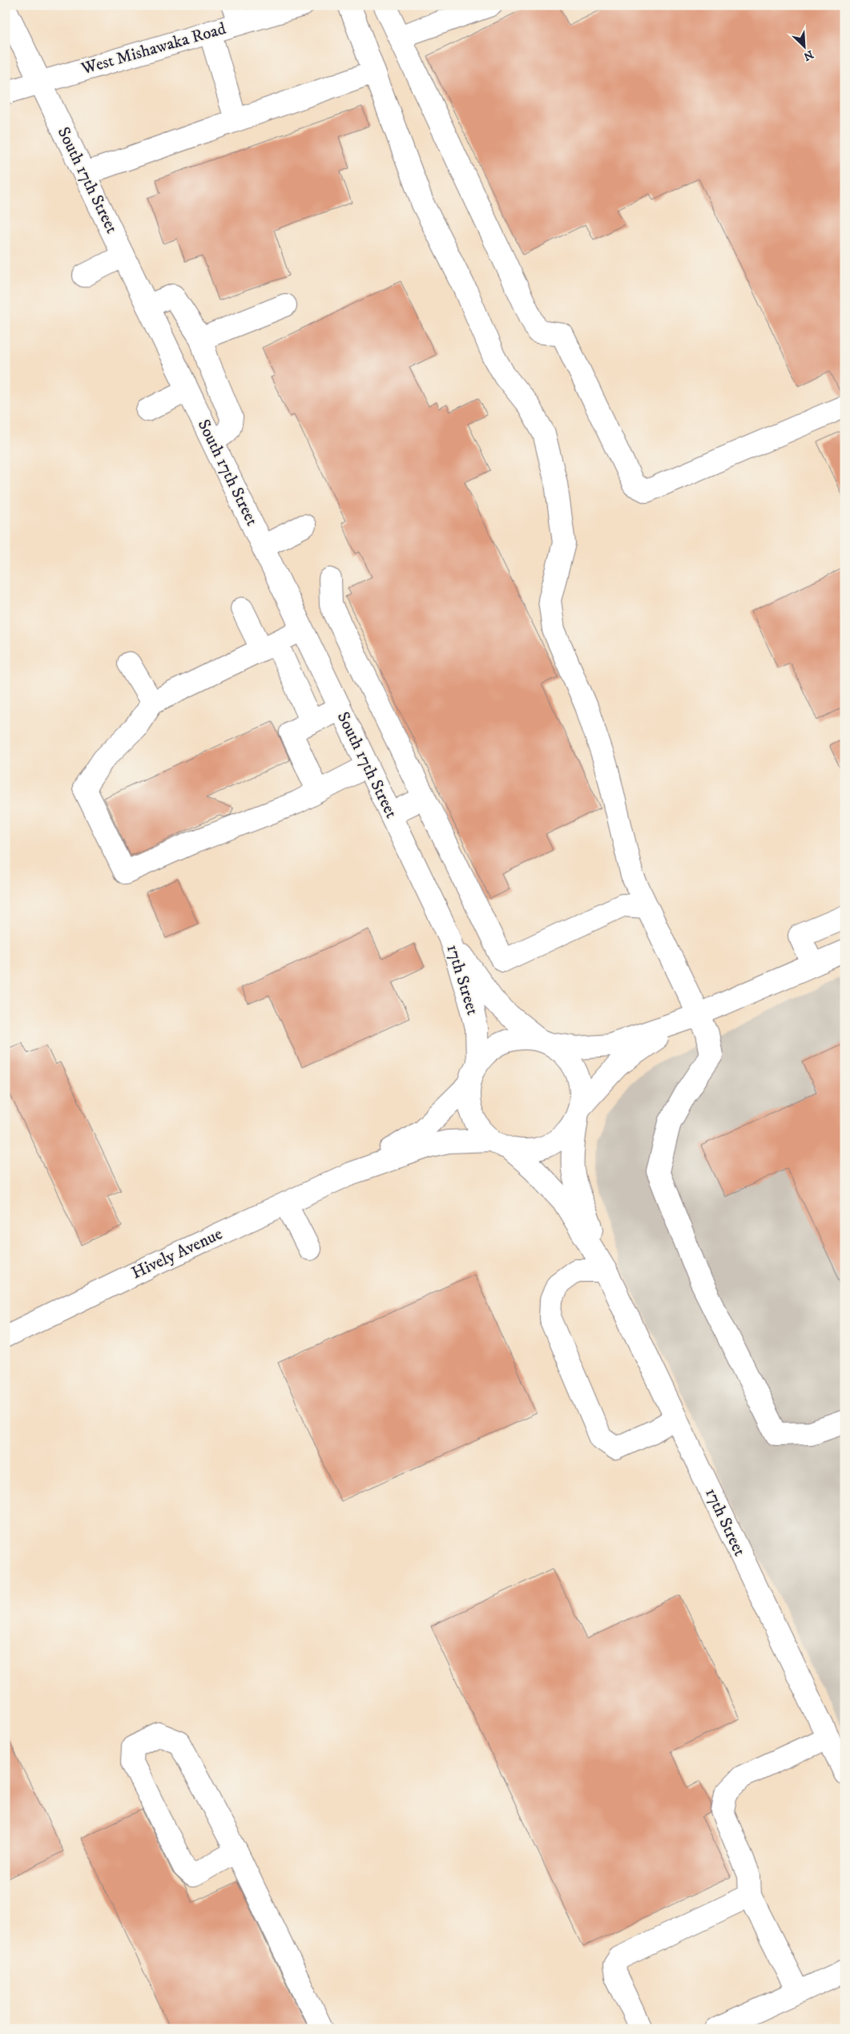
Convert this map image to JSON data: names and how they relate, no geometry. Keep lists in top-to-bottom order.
{
  "streets": {
    "street": [
      "West Mishawaka Road",
      "South 17th Street",
      "17th Street",
      "Hively Avenue"
    ]
  },
  "crossings": [
    ["West Mishawaka Road", "South 17th Street"],
    ["South 17th Street", "17th Street"],
    ["17th Street", "Hively Avenue"]
  ],
  "north": "bottom right"
}
